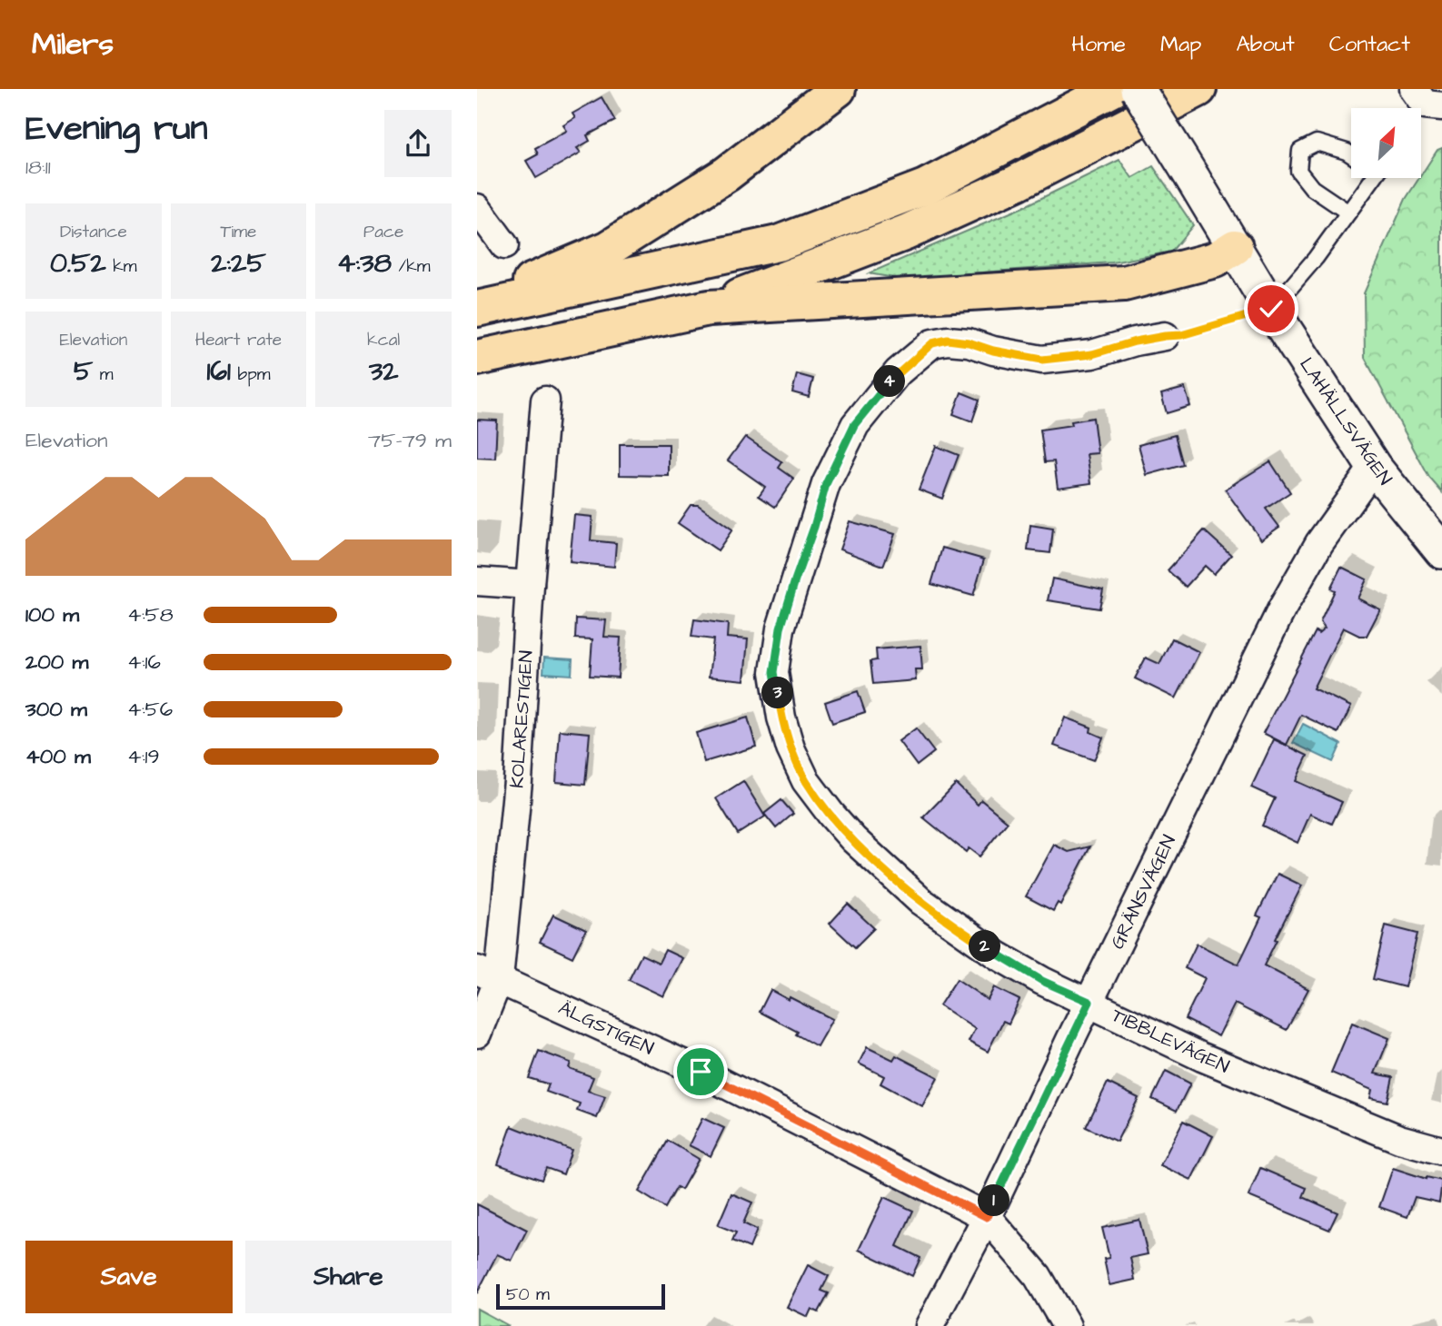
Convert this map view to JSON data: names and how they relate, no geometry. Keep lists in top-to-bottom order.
{
  "streets": {
    "street": [
      "LAHÄLLSVÄGEN",
      "KOLARESTIGEN",
      "GRÄNSVÄGEN",
      "ÄLGSTIGEN",
      "TIBBLEVÄGEN"
    ]
  },
  "crossings": [
    ["LAHÄLLSVÄGEN", "GRÄNSVÄGEN"],
    ["KOLARESTIGEN", "ÄLGSTIGEN"],
    ["GRÄNSVÄGEN", "ÄLGSTIGEN"],
    ["GRÄNSVÄGEN", "TIBBLEVÄGEN"]
  ],
  "scale_bar": "50 m",
  "north": "top right",
  "page": {
    "header": "Milers",
    "nav": [
      "Home",
      "Map",
      "About",
      "Contact"
    ],
    "heading": ["Evening run", "18:11"],
    "stats": [
      ["Distance", "0.52 km"],
      ["Time", "2:25"],
      ["Pace", "4:38 /km"],
      ["Elevation", "5 m"],
      ["Heart rate", "161 bpm"],
      ["kcal", "32"]
    ],
    "pins": [
      "4",
      "3",
      "2",
      "1"
    ],
    "chart": ["Elevation", "75–79 m"],
    "list": [
      {
        "name": "100 m",
        "note": "4:58"
      },
      {
        "name": "200 m",
        "note": "4:16"
      },
      {
        "name": "300 m",
        "note": "4:56"
      },
      {
        "name": "400 m",
        "note": "4:19"
      }
    ],
    "buttons": ["Save", "Share"],
    "scale": "50 m"
  }
}
